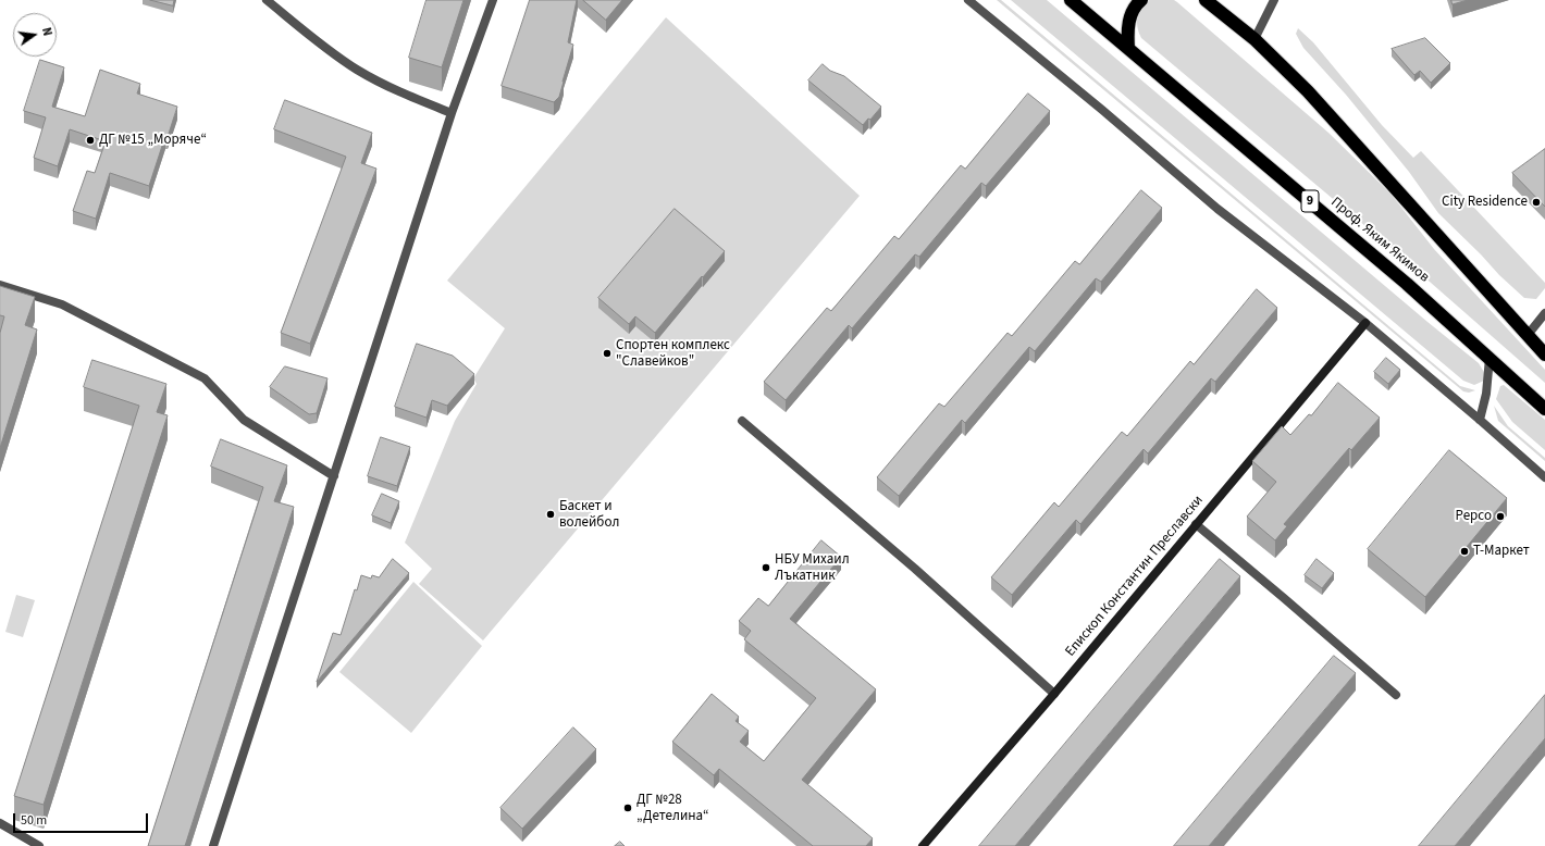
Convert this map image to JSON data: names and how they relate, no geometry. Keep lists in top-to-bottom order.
{
  "streets": {
    "highway": ["9", "Проф. Яким Якимов"],
    "street": ["Епископ Константин Преславски"]
  },
  "places": [
    "ДГ №15 „Моряче“",
    "City Residence",
    "Спортен комплекс \"Славейков\"",
    "Баскет и волейбол",
    "Pepco",
    "Т-Маркет",
    "НБУ Михаил Лъкатник",
    "ДГ №28 „Детелина“"
  ],
  "scale_bar": "50 m",
  "north": "right"
}
